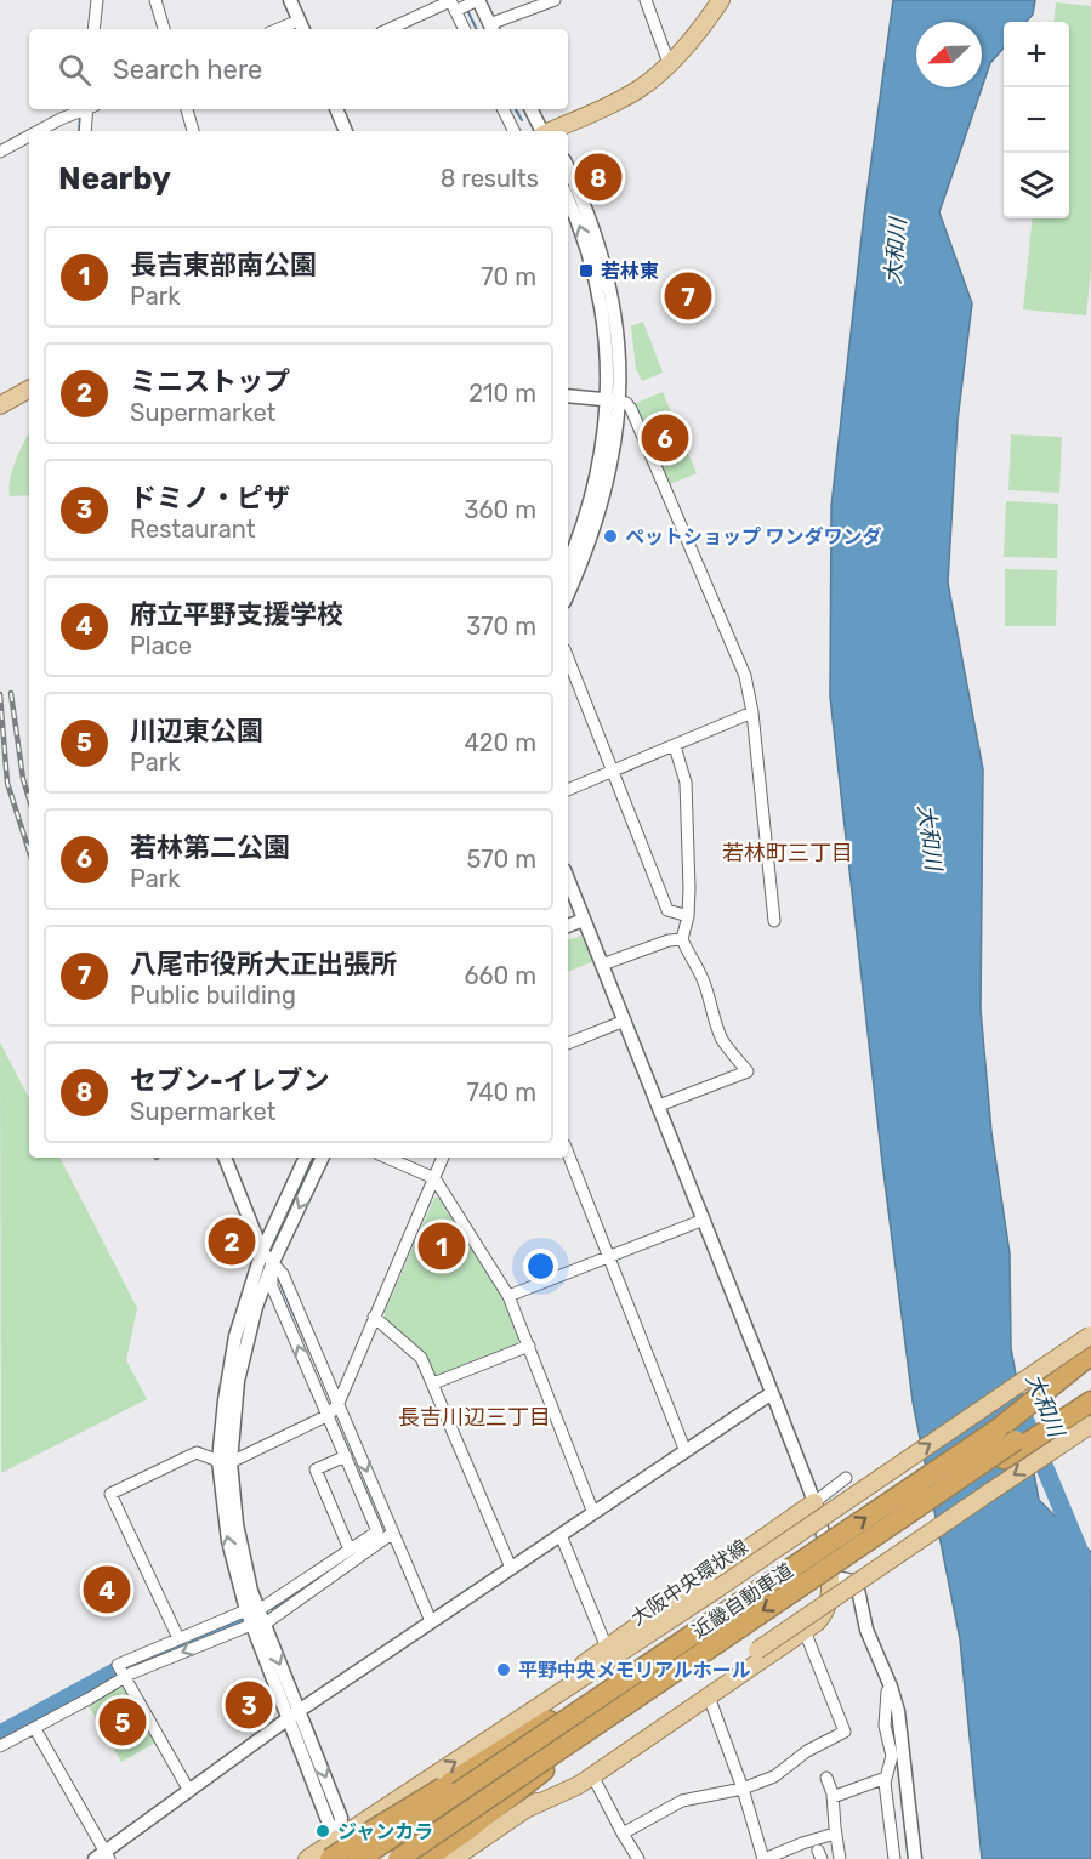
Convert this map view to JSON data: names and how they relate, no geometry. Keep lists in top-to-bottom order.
{
  "streets": {
    "highway": ["近畿自動車道"],
    "main road": ["大阪中央環状線"]
  },
  "districts": ["若林町三丁目", "長吉川辺三丁目"],
  "water": ["大和川"],
  "places": {
    "transit": ["若林東"],
    "other": ["ペットショップ ワンダワンダ", "平野中央メモリアルホール", "ジャンカラ"]
  },
  "north": "bottom left",
  "page": {
    "map_buttons": ["+", "−"],
    "search": "Search here",
    "heading": ["Nearby", "8 results"],
    "pins": [
      "8",
      "7",
      "6",
      "2",
      "1",
      "4",
      "3",
      "5"
    ],
    "list": [
      {
        "mark": "1",
        "name": "長吉東部南公園",
        "note": "Park",
        "value": "70 m"
      },
      {
        "mark": "2",
        "name": "ミニストップ",
        "note": "Supermarket",
        "value": "210 m"
      },
      {
        "mark": "3",
        "name": "ドミノ・ピザ",
        "note": "Restaurant",
        "value": "360 m"
      },
      {
        "mark": "4",
        "name": "府立平野支援学校",
        "note": "Place",
        "value": "370 m"
      },
      {
        "mark": "5",
        "name": "川辺東公園",
        "note": "Park",
        "value": "420 m"
      },
      {
        "mark": "6",
        "name": "若林第二公園",
        "note": "Park",
        "value": "570 m"
      },
      {
        "mark": "7",
        "name": "八尾市役所大正出張所",
        "note": "Public building",
        "value": "660 m"
      },
      {
        "mark": "8",
        "name": "セブン-イレブン",
        "note": "Supermarket",
        "value": "740 m"
      }
    ]
  }
}
